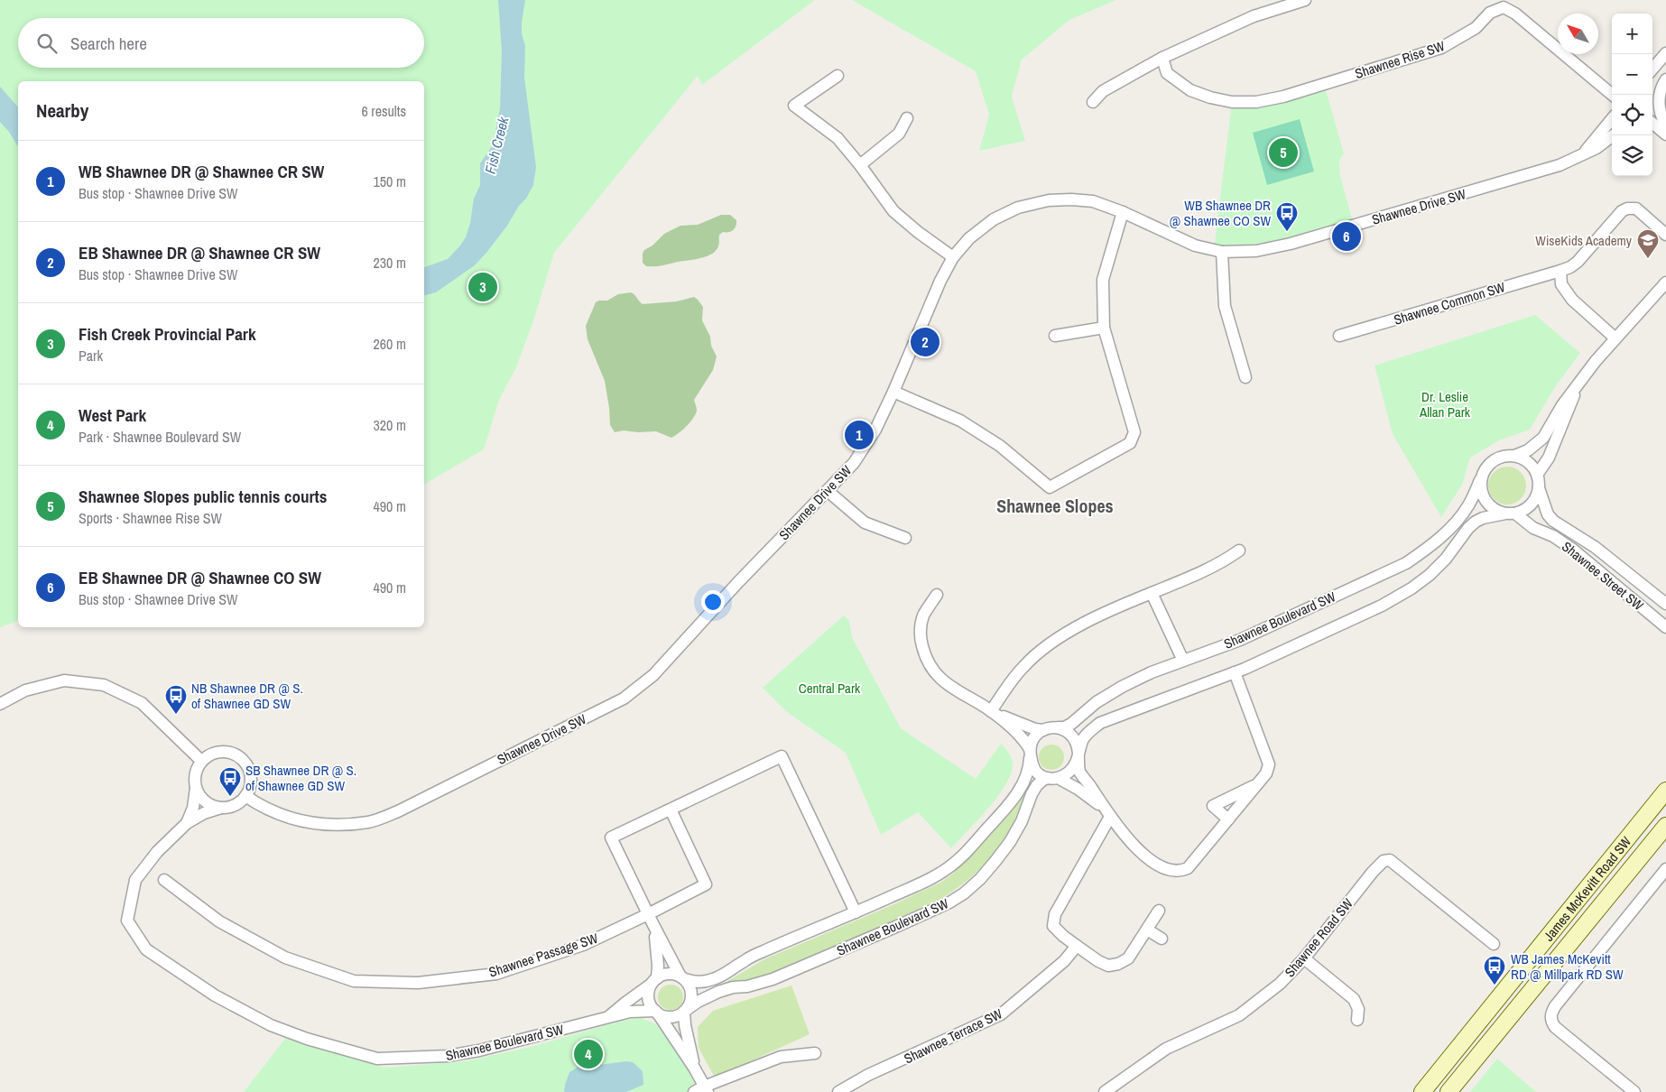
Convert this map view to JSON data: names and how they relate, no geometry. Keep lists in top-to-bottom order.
{
  "streets": {
    "main road": ["James McKevitt Road SW"],
    "street": [
      "Shawnee Rise SW",
      "Shawnee Drive SW",
      "Shawnee Common SW",
      "Shawnee Street SW",
      "Shawnee Boulevard SW",
      "Shawnee Road SW",
      "Shawnee Passage SW",
      "Shawnee Terrace SW"
    ]
  },
  "crossings": [
    ["Shawnee Street SW", "Shawnee Boulevard SW"]
  ],
  "districts": ["Shawnee Slopes"],
  "water": ["Fish Creek"],
  "parks": ["Dr. Leslie Allan Park", "Central Park"],
  "places": {
    "bus stop": [
      "WB Shawnee DR @ Shawnee CO SW",
      "NB Shawnee DR @ S. of Shawnee GD SW",
      "SB Shawnee DR @ S. of Shawnee GD SW",
      "WB James McKevitt RD @ Millpark RD SW"
    ],
    "school or university": ["WiseKids Academy"]
  },
  "north": "top left",
  "page": {
    "map_buttons": ["+", "−"],
    "search": "Search here",
    "heading": ["Nearby", "6 results"],
    "pins": [
      "5",
      "6",
      "3",
      "2",
      "1",
      "4"
    ],
    "list": [
      {
        "mark": "1",
        "name": "WB Shawnee DR @ Shawnee CR SW",
        "note": "Bus stop · Shawnee Drive SW",
        "value": "150 m"
      },
      {
        "mark": "2",
        "name": "EB Shawnee DR @ Shawnee CR SW",
        "note": "Bus stop · Shawnee Drive SW",
        "value": "230 m"
      },
      {
        "mark": "3",
        "name": "Fish Creek Provincial Park",
        "note": "Park",
        "value": "260 m"
      },
      {
        "mark": "4",
        "name": "West Park",
        "note": "Park · Shawnee Boulevard SW",
        "value": "320 m"
      },
      {
        "mark": "5",
        "name": "Shawnee Slopes public tennis courts",
        "note": "Sports · Shawnee Rise SW",
        "value": "490 m"
      },
      {
        "mark": "6",
        "name": "EB Shawnee DR @ Shawnee CO SW",
        "note": "Bus stop · Shawnee Drive SW",
        "value": "490 m"
      }
    ]
  }
}
